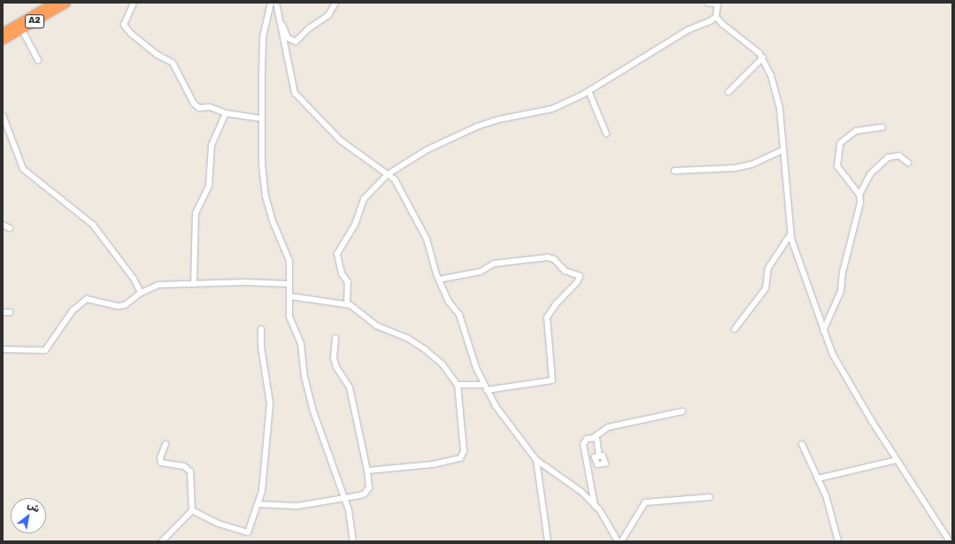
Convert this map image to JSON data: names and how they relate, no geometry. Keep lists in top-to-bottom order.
{
  "streets": {
    "highway": ["A2"]
  },
  "north": "top right"
}
